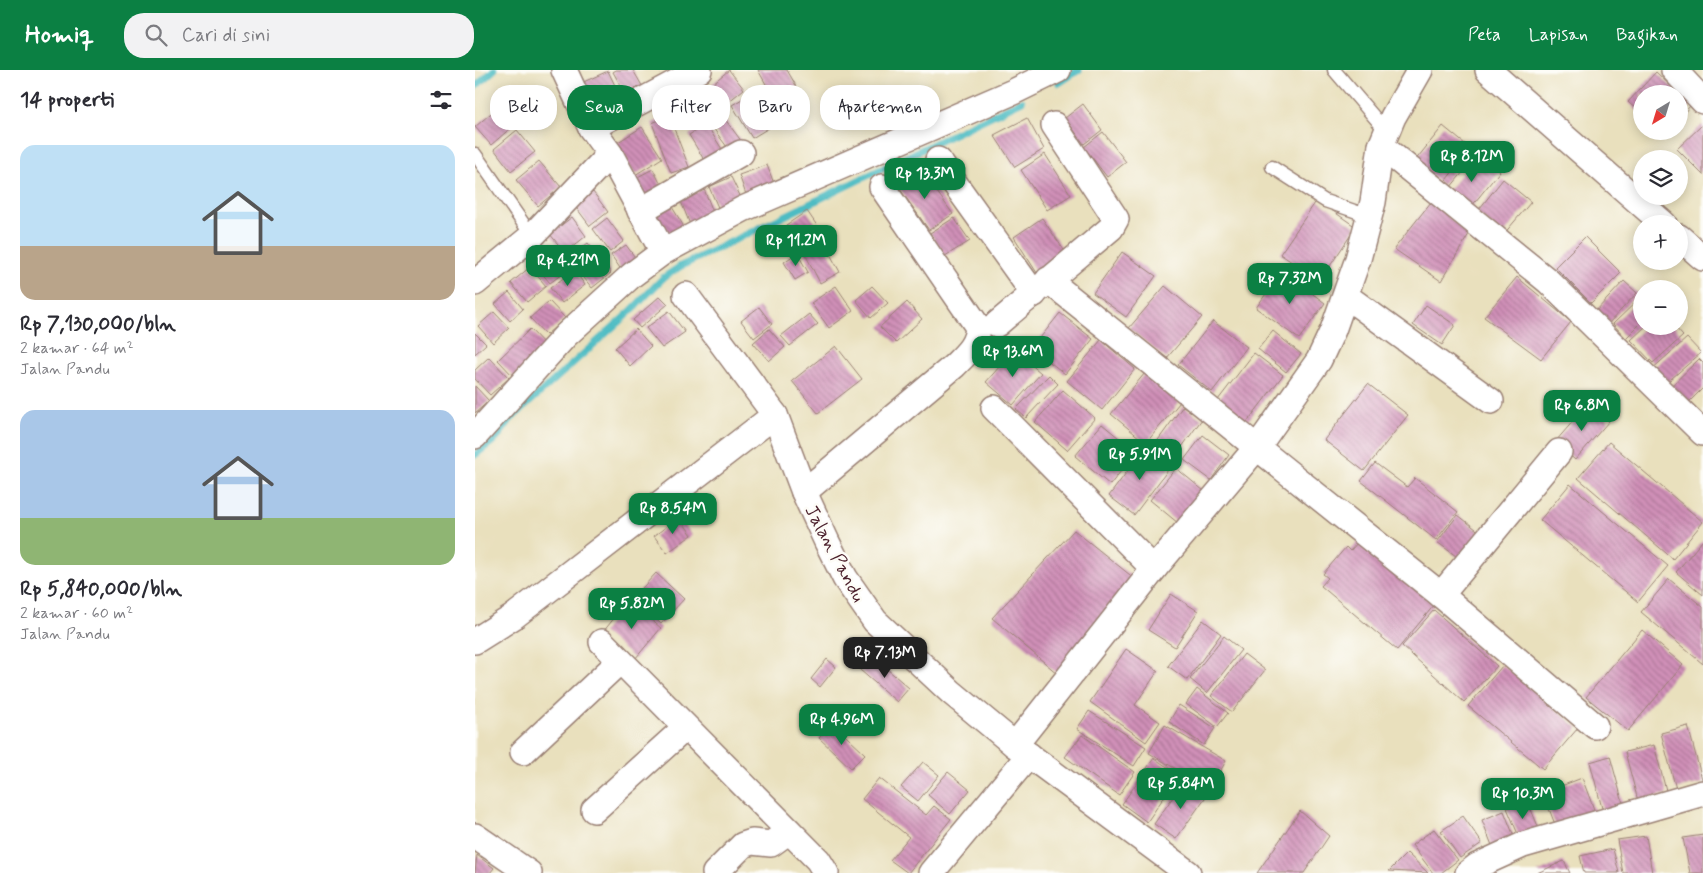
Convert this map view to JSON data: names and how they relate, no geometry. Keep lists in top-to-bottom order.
{
  "streets": {
    "street": ["Jalan Pandu"]
  },
  "north": "bottom left",
  "page": {
    "header": "Homiq",
    "search": "Cari di sini",
    "nav": ["Peta", "Lapisan", "Bagikan"],
    "heading": "14 properti",
    "map_buttons": ["+", "−"],
    "chip": [
      "Beli",
      "Sewa",
      "Filter",
      "Baru",
      "Apartemen"
    ],
    "list": [
      {
        "name": "Rp 7,130,000/bln",
        "note": "2 kamar · 64 m² · Jalan Pandu"
      },
      {
        "name": "Rp 5,840,000/bln",
        "note": "2 kamar · 60 m² · Jalan Pandu"
      }
    ],
    "price": [
      "Rp 8.12M",
      "Rp 13.3M",
      "Rp 11.2M",
      "Rp 4.21M",
      "Rp 7.32M",
      "Rp 13.6M",
      "Rp 6.8M",
      "Rp 5.91M",
      "Rp 8.54M",
      "Rp 5.82M",
      "Rp 7.13M",
      "Rp 4.96M",
      "Rp 5.84M",
      "Rp 10.3M"
    ]
  }
}
